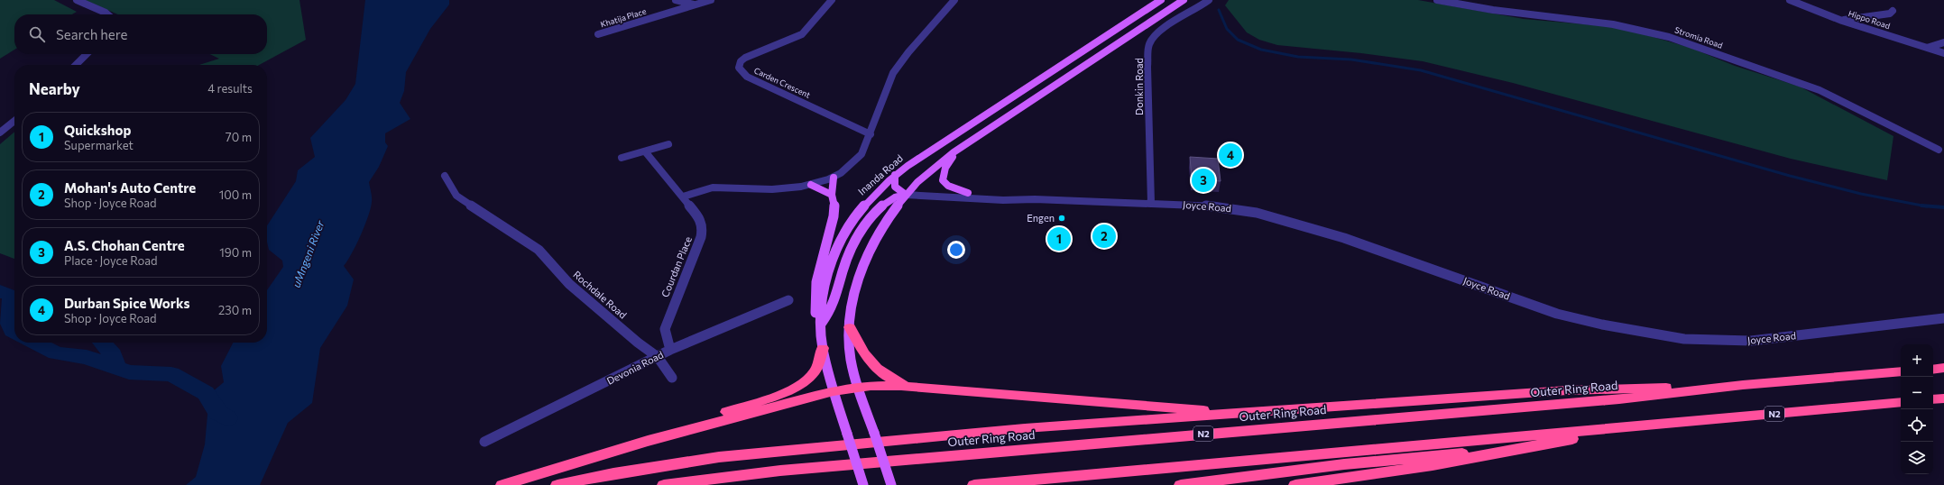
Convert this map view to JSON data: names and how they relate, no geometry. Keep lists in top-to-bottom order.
{
  "streets": {
    "highway": ["Outer Ring Road", "N2"],
    "main road": ["Inanda Road"],
    "street": [
      "Khatija Place",
      "Hippo Road",
      "Stromia Road",
      "Carden Crescent",
      "Donkin Road",
      "Joyce Road",
      "Courdan Place",
      "Rochdale Road",
      "Devonia Road"
    ]
  },
  "crossings": [
    ["Donkin Road", "Joyce Road"],
    ["Courdan Place", "Devonia Road"],
    ["Rochdale Road", "Devonia Road"]
  ],
  "water": ["uMngeni River"],
  "places": ["Engen"],
  "page": {
    "search": "Search here",
    "heading": ["Nearby", "4 results"],
    "list": [
      {
        "mark": "1",
        "name": "Quickshop",
        "note": "Supermarket",
        "value": "70 m"
      },
      {
        "mark": "2",
        "name": "Mohan's Auto Centre",
        "note": "Shop · Joyce Road",
        "value": "100 m"
      },
      {
        "mark": "3",
        "name": "A.S. Chohan Centre",
        "note": "Place · Joyce Road",
        "value": "190 m"
      },
      {
        "mark": "4",
        "name": "Durban Spice Works",
        "note": "Shop · Joyce Road",
        "value": "230 m"
      }
    ],
    "pins": [
      "4",
      "3",
      "2",
      "1"
    ],
    "map_buttons": ["+", "−"]
  }
}
